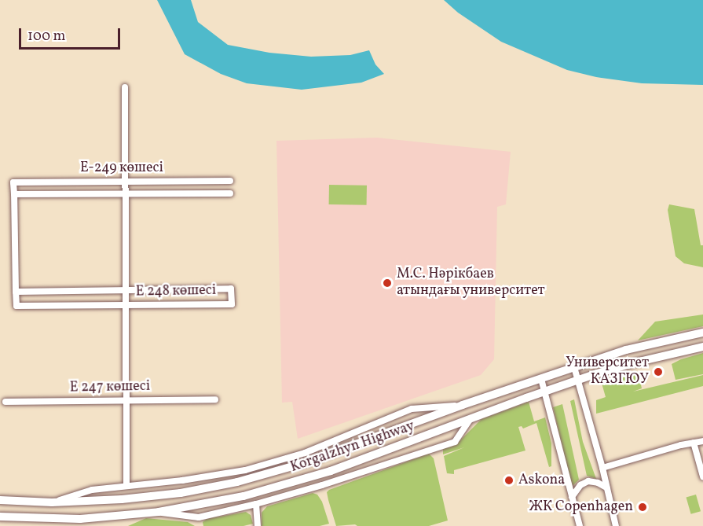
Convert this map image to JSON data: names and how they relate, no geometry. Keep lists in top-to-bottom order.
{
  "streets": {
    "main road": ["Korgalzhyn Highway"],
    "street": ["Е-249 көшесі", "Е 248 көшесі", "Е 247 көшесі"]
  },
  "places": [
    "М.С. Нәрікбаев атындағы университет",
    "Университет КАЗГЮУ",
    "Askona",
    "ЖК Copenhagen"
  ],
  "scale_bar": "100 m"
}
